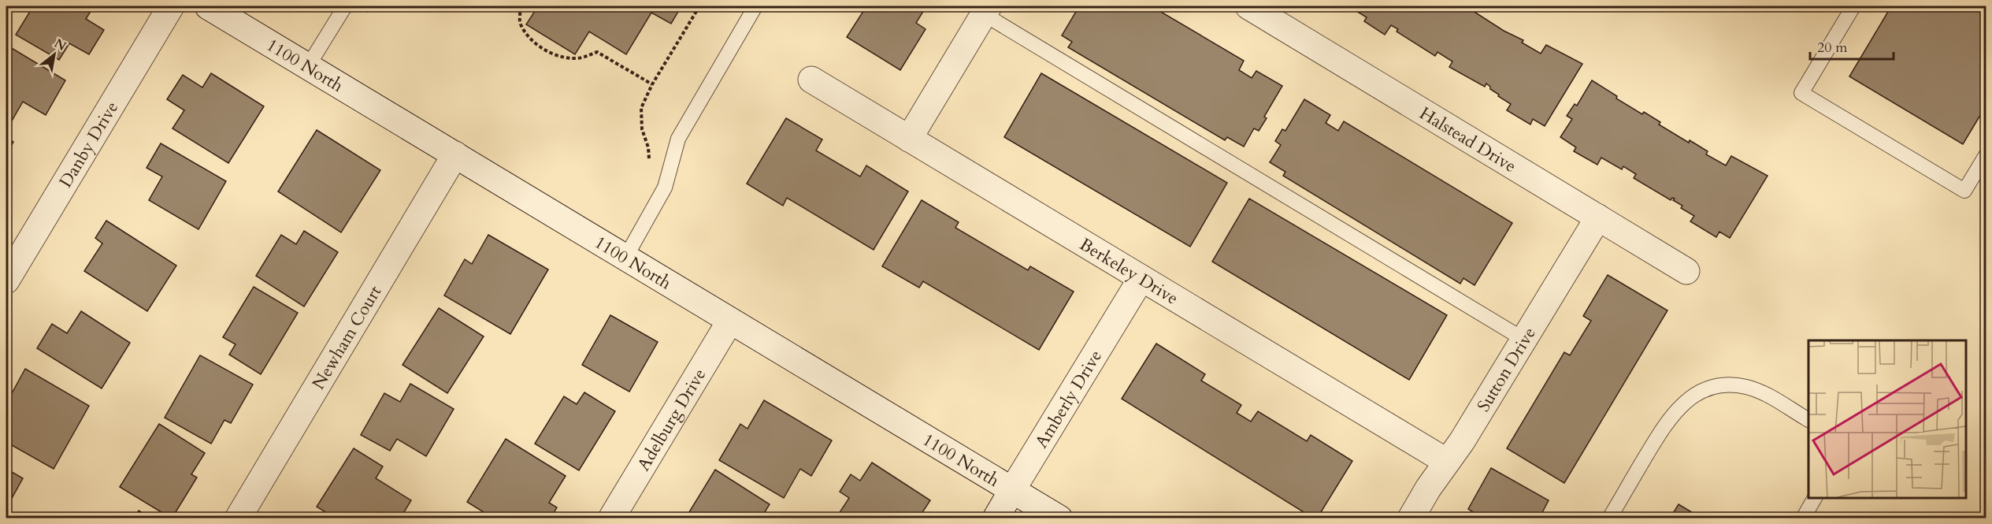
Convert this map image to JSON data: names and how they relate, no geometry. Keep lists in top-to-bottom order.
{
  "streets": {
    "street": [
      "1100 North",
      "Halstead Drive",
      "Danby Drive",
      "Berkeley Drive",
      "Newham Court",
      "Sutton Drive",
      "Amberly Drive",
      "Adelburg Drive"
    ]
  },
  "crossings": [
    ["1100 North", "Newham Court"],
    ["1100 North", "Amberly Drive"],
    ["1100 North", "Adelburg Drive"],
    ["Halstead Drive", "Sutton Drive"],
    ["Berkeley Drive", "Sutton Drive"],
    ["Berkeley Drive", "Amberly Drive"]
  ],
  "scale_bar": "20 m",
  "north": "top right"
}
